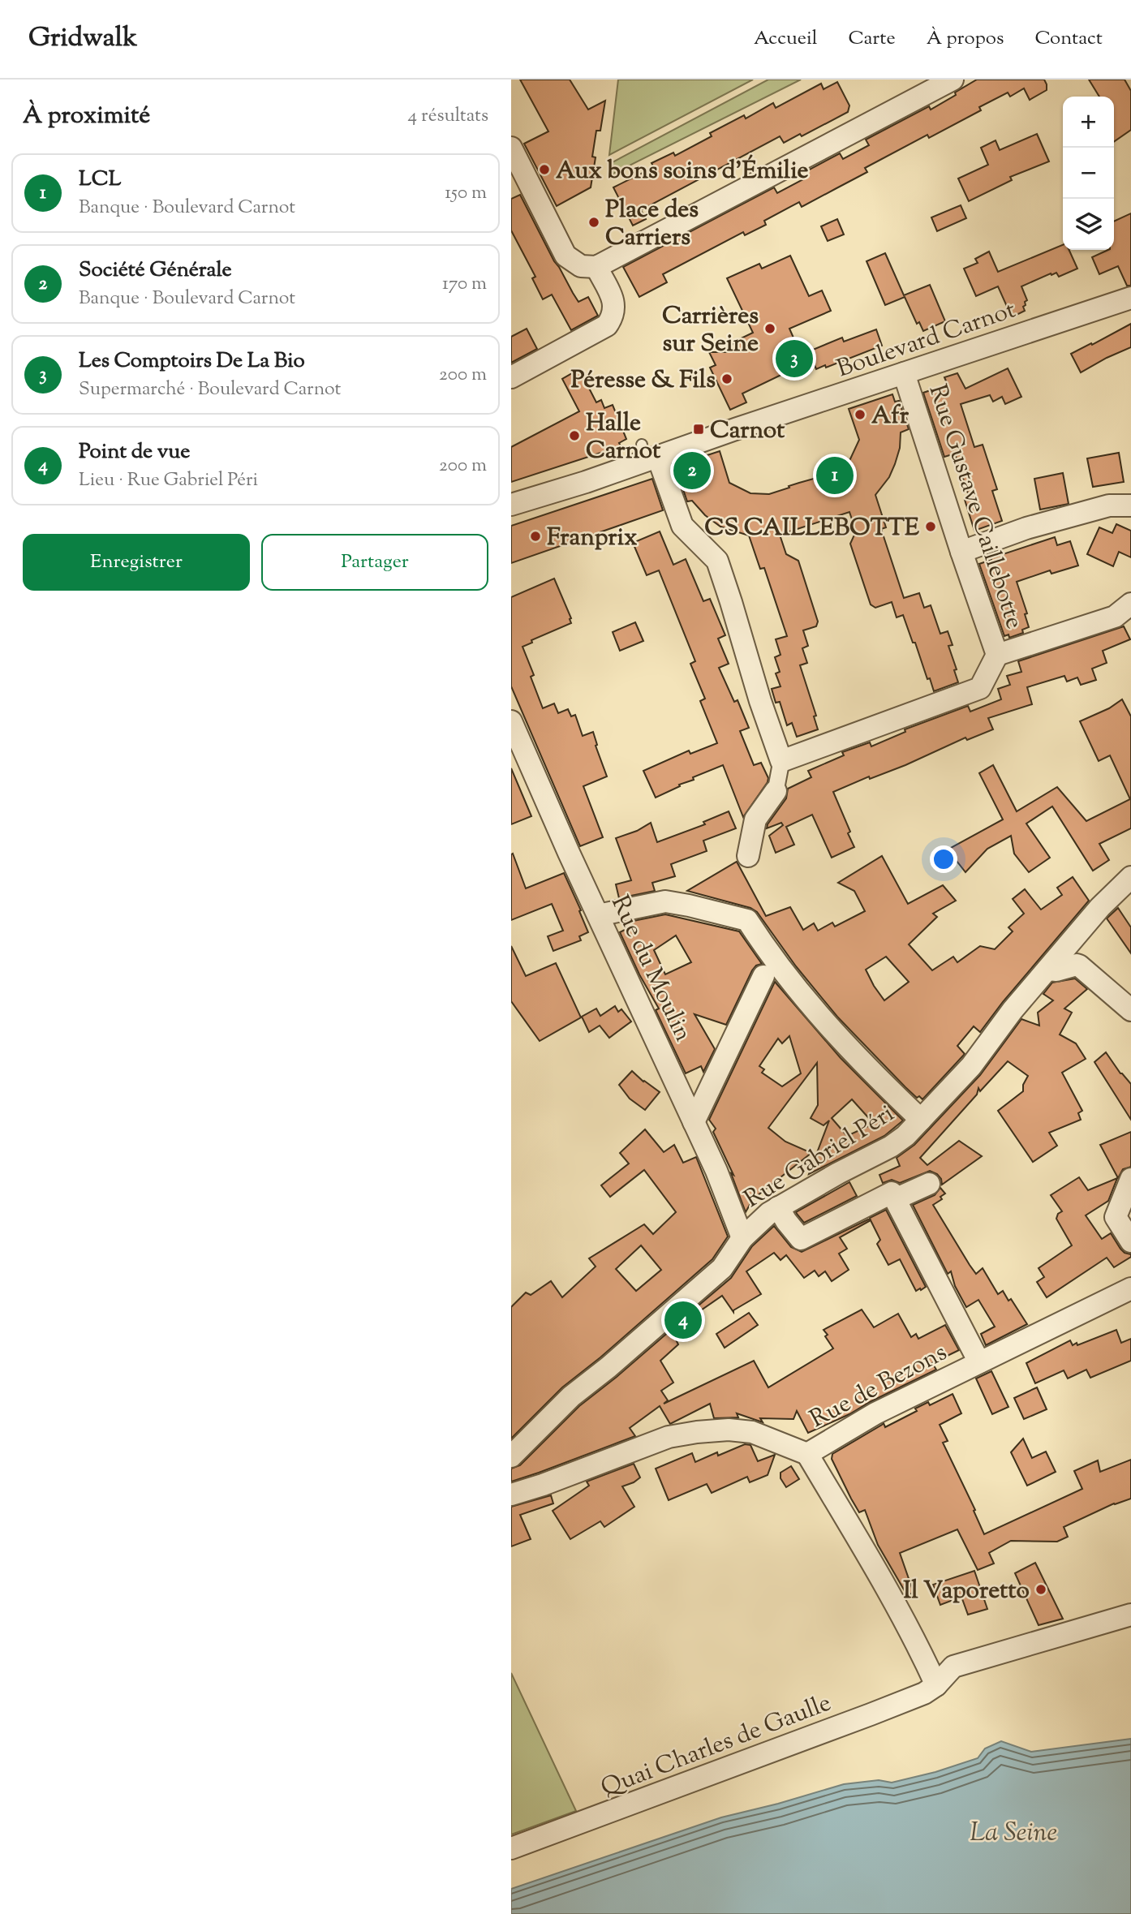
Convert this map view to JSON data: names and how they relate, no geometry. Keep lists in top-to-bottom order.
{
  "streets": {
    "street": [
      "Boulevard Carnot",
      "Rue Gustave Caillebotte",
      "Rue du Moulin",
      "Rue Gabriel Péri",
      "Rue de Bezons",
      "Quai Charles de Gaulle"
    ]
  },
  "crossings": [
    ["Boulevard Carnot", "Rue Gustave Caillebotte"],
    ["Rue du Moulin", "Rue Gabriel Péri"]
  ],
  "water": ["La Seine"],
  "places": {
    "other": [
      "Aux bons soins d'Émilie",
      "Place des Carriers",
      "Carrières sur Seine",
      "Péresse & Fils",
      "Afr",
      "Halle Carnot",
      "CS CAILLEBOTTE",
      "Franprix",
      "Il Vaporetto"
    ],
    "transit": ["Carnot"]
  },
  "page": {
    "header": "Gridwalk",
    "nav": [
      "Accueil",
      "Carte",
      "À propos",
      "Contact"
    ],
    "heading": ["À proximité", "4 résultats"],
    "map_buttons": ["+", "−"],
    "list": [
      {
        "mark": "1",
        "name": "LCL",
        "note": "Banque · Boulevard Carnot",
        "value": "150 m"
      },
      {
        "mark": "2",
        "name": "Société Générale",
        "note": "Banque · Boulevard Carnot",
        "value": "170 m"
      },
      {
        "mark": "3",
        "name": "Les Comptoirs De La Bio",
        "note": "Supermarché · Boulevard Carnot",
        "value": "200 m"
      },
      {
        "mark": "4",
        "name": "Point de vue",
        "note": "Lieu · Rue Gabriel Péri",
        "value": "200 m"
      }
    ],
    "pins": [
      "3",
      "2",
      "1",
      "4"
    ],
    "buttons": ["Enregistrer", "Partager"]
  }
}
